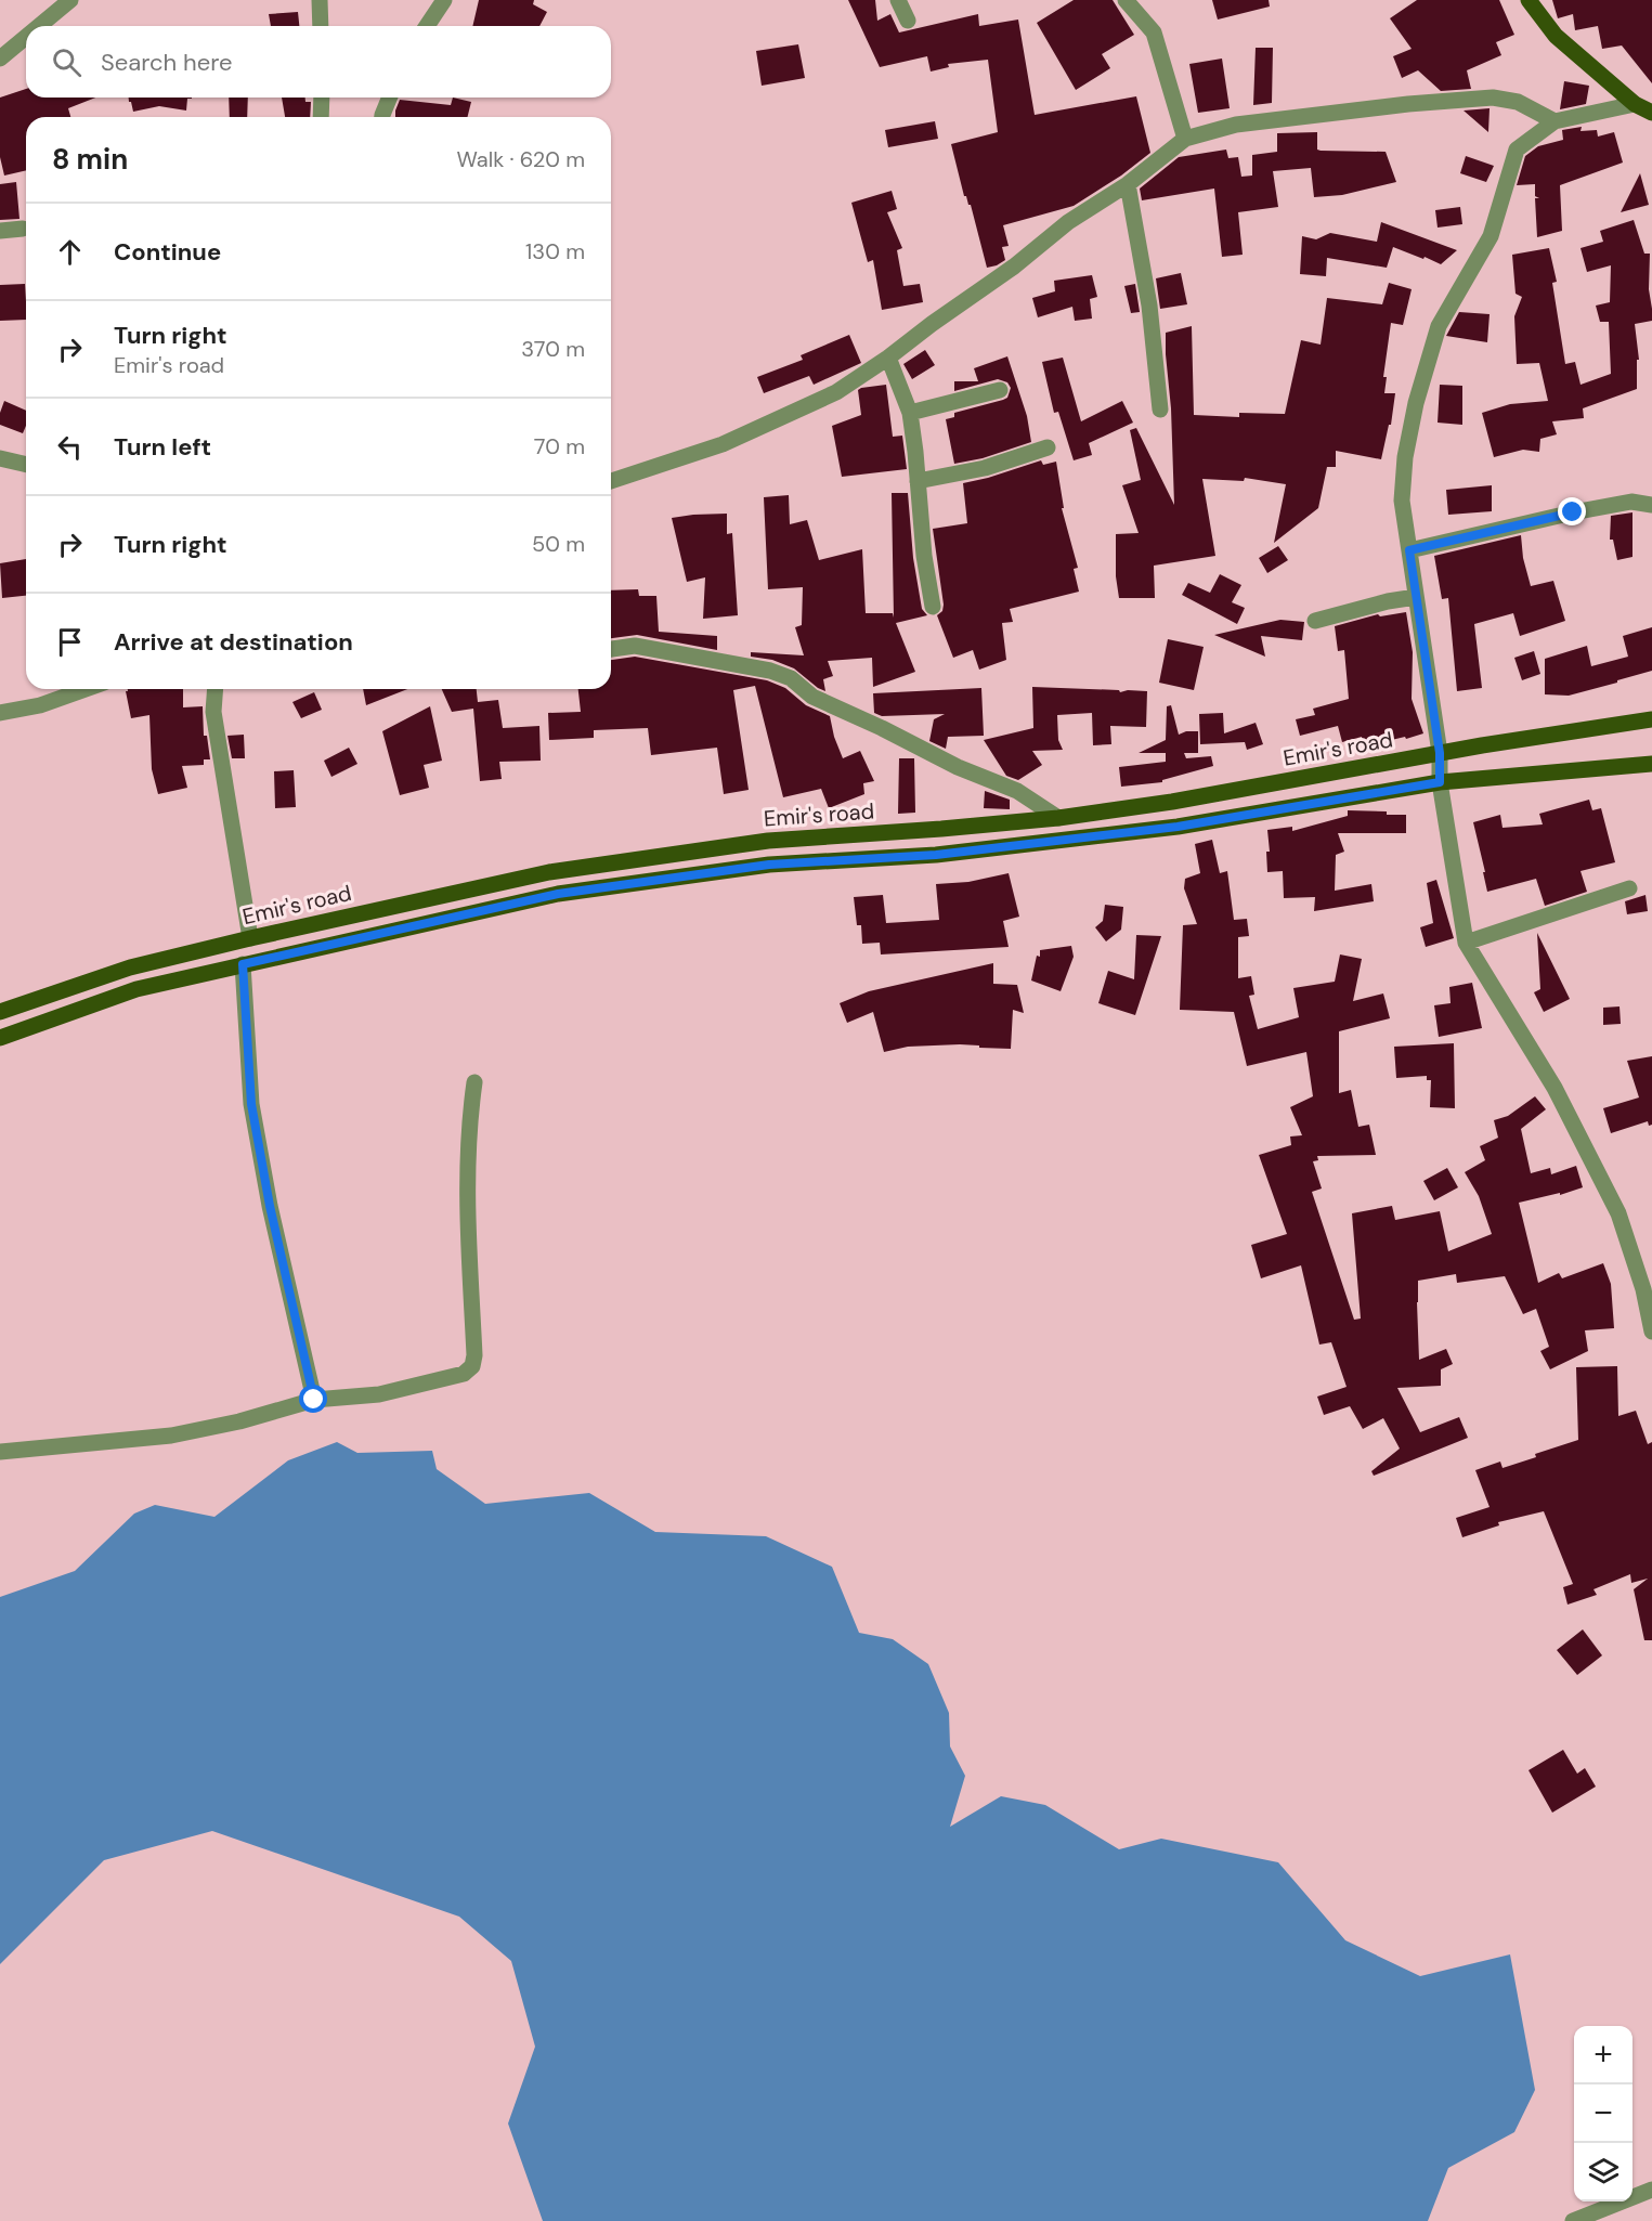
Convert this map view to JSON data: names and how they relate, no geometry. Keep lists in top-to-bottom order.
{
  "streets": {
    "main road": ["Emir's road"]
  },
  "page": {
    "search": "Search here",
    "heading": ["8 min", "Walk · 620 m"],
    "list": [
      ["Continue", "130 m"],
      ["Turn right", "Emir's road", "370 m"],
      ["Turn left", "70 m"],
      ["Turn right", "50 m"],
      "Arrive at destination"
    ],
    "map_buttons": ["+", "−"]
  }
}
